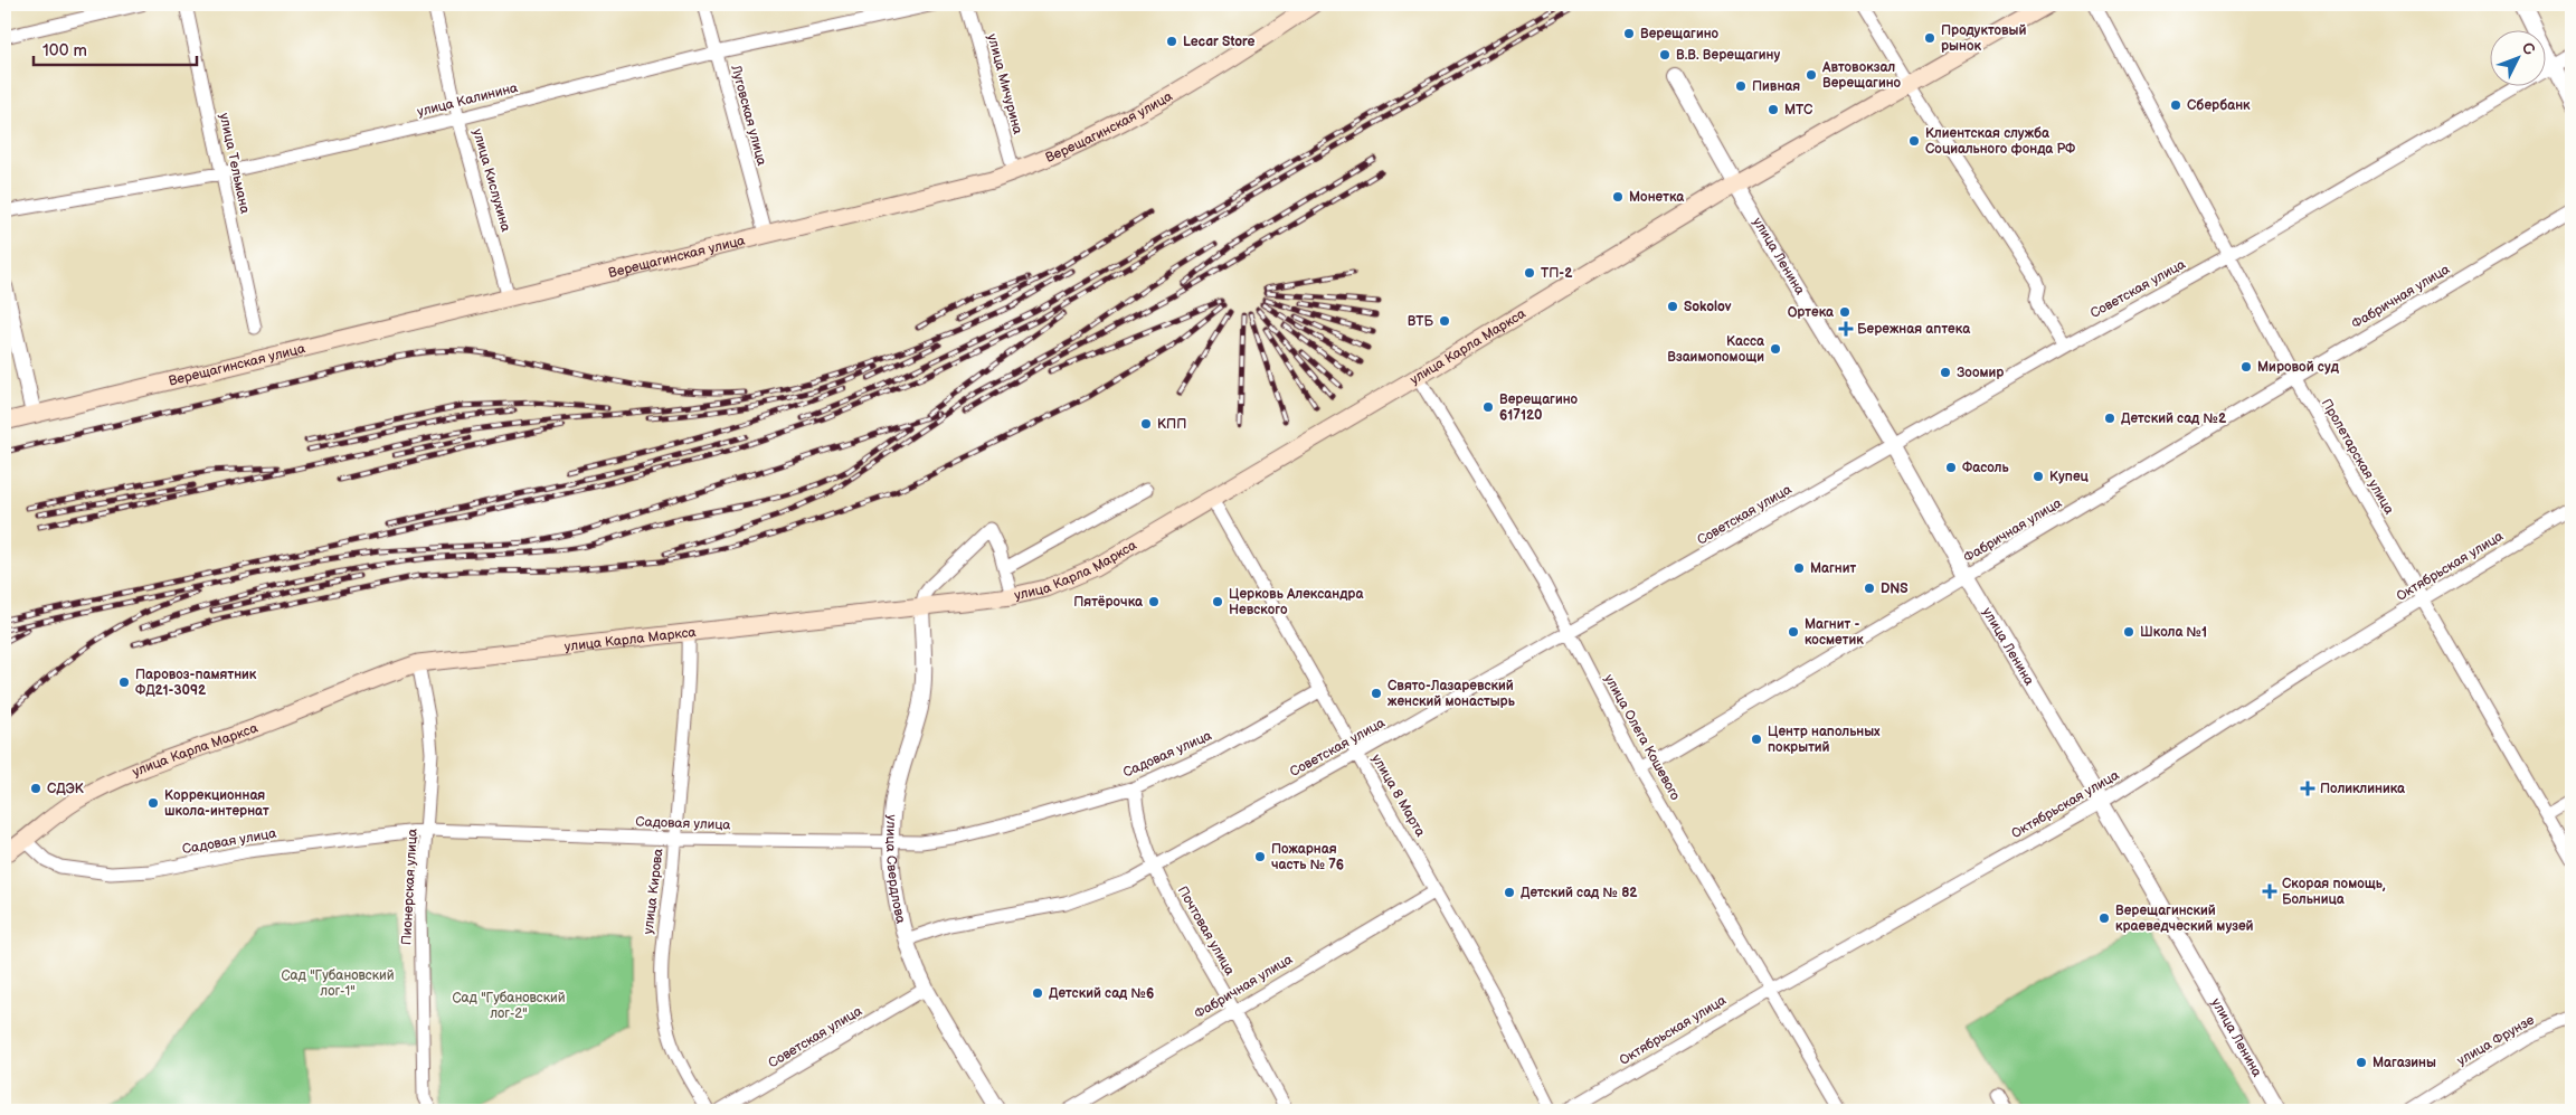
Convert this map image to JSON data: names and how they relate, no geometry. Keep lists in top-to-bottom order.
{
  "streets": {
    "main road": ["Верещагинская улица", "улица Карла Маркса"],
    "street": [
      "улица Мичурина",
      "улица Калинина",
      "Луговская улица",
      "улица Тельмана",
      "улица Кислухина",
      "улица Ленина",
      "Советская улица",
      "Фабричная улица",
      "Пролетарская улица",
      "Октябрьская улица",
      "улица Олега Кошевого",
      "Садовая улица",
      "улица 8 Марта",
      "улица Свердлова",
      "Пионерская улица",
      "улица Кирова",
      "Почтовая улица",
      "улица Фрунзе"
    ]
  },
  "crossings": [
    ["улица Мичурина", "Верещагинская улица"],
    ["улица Калинина", "Луговская улица"],
    ["улица Калинина", "улица Тельмана"],
    ["улица Калинина", "улица Кислухина"],
    ["Луговская улица", "Верещагинская улица"],
    ["Верещагинская улица", "улица Кислухина"],
    ["улица Ленина", "Советская улица"],
    ["улица Ленина", "Фабричная улица"],
    ["улица Ленина", "улица Карла Маркса"],
    ["улица Ленина", "Октябрьская улица"],
    ["Советская улица", "Пролетарская улица"],
    ["Советская улица", "улица Олега Кошевого"],
    ["Советская улица", "улица 8 Марта"],
    ["Советская улица", "улица Свердлова"],
    ["Советская улица", "Почтовая улица"],
    ["Фабричная улица", "Пролетарская улица"],
    ["Фабричная улица", "улица Олега Кошевого"],
    ["Фабричная улица", "улица 8 Марта"],
    ["Фабричная улица", "Почтовая улица"],
    ["улица Карла Маркса", "улица Олега Кошевого"],
    ["улица Карла Маркса", "Садовая улица"],
    ["улица Карла Маркса", "улица 8 Марта"],
    ["улица Карла Маркса", "улица Свердлова"],
    ["улица Карла Маркса", "Пионерская улица"],
    ["улица Карла Маркса", "улица Кирова"],
    ["Пролетарская улица", "Октябрьская улица"],
    ["Октябрьская улица", "улица Олега Кошевого"],
    ["Садовая улица", "улица 8 Марта"],
    ["Садовая улица", "улица Свердлова"],
    ["Садовая улица", "Пионерская улица"],
    ["Садовая улица", "улица Кирова"],
    ["Садовая улица", "Почтовая улица"]
  ],
  "parks": ["Сад \"Губановский лог-1\"", "Сад \"Губановский лог-2\""],
  "places": {
    "other": [
      "Верещагино",
      "Продуктовый рынок",
      "Lecar Store",
      "В.В. Верещагину",
      "Автовокзал Верещагино",
      "Пивная",
      "Сбербанк",
      "МТС",
      "Клиентская служба Социального фонда РФ",
      "Монетка",
      "ТП-2",
      "Sokolov",
      "Ортека",
      "ВТБ",
      "Касса Взаимопомощи",
      "Мировой суд",
      "Зоомир",
      "Верещагино 617120",
      "Детский сад №2",
      "КПП",
      "Фасоль",
      "Купец",
      "Магнит",
      "DNS",
      "Пятёрочка",
      "Церковь Александра Невского",
      "Магнит - косметик",
      "Школа №1",
      "Паровоз-памятник ФД21-3092",
      "Свято-Лазаревский женский монастырь",
      "Центр напольных покрытий",
      "СДЭК",
      "Коррекционная школа-интернат",
      "Пожарная часть № 76",
      "Детский сад № 82",
      "Верещагинский краеведческий музей",
      "Детский сад №6",
      "Магазины"
    ],
    "health": ["Бережная аптека", "Поликлиника", "Скорая помощь, Больница"]
  },
  "scale_bar": "100 m",
  "north": "top right"
}
